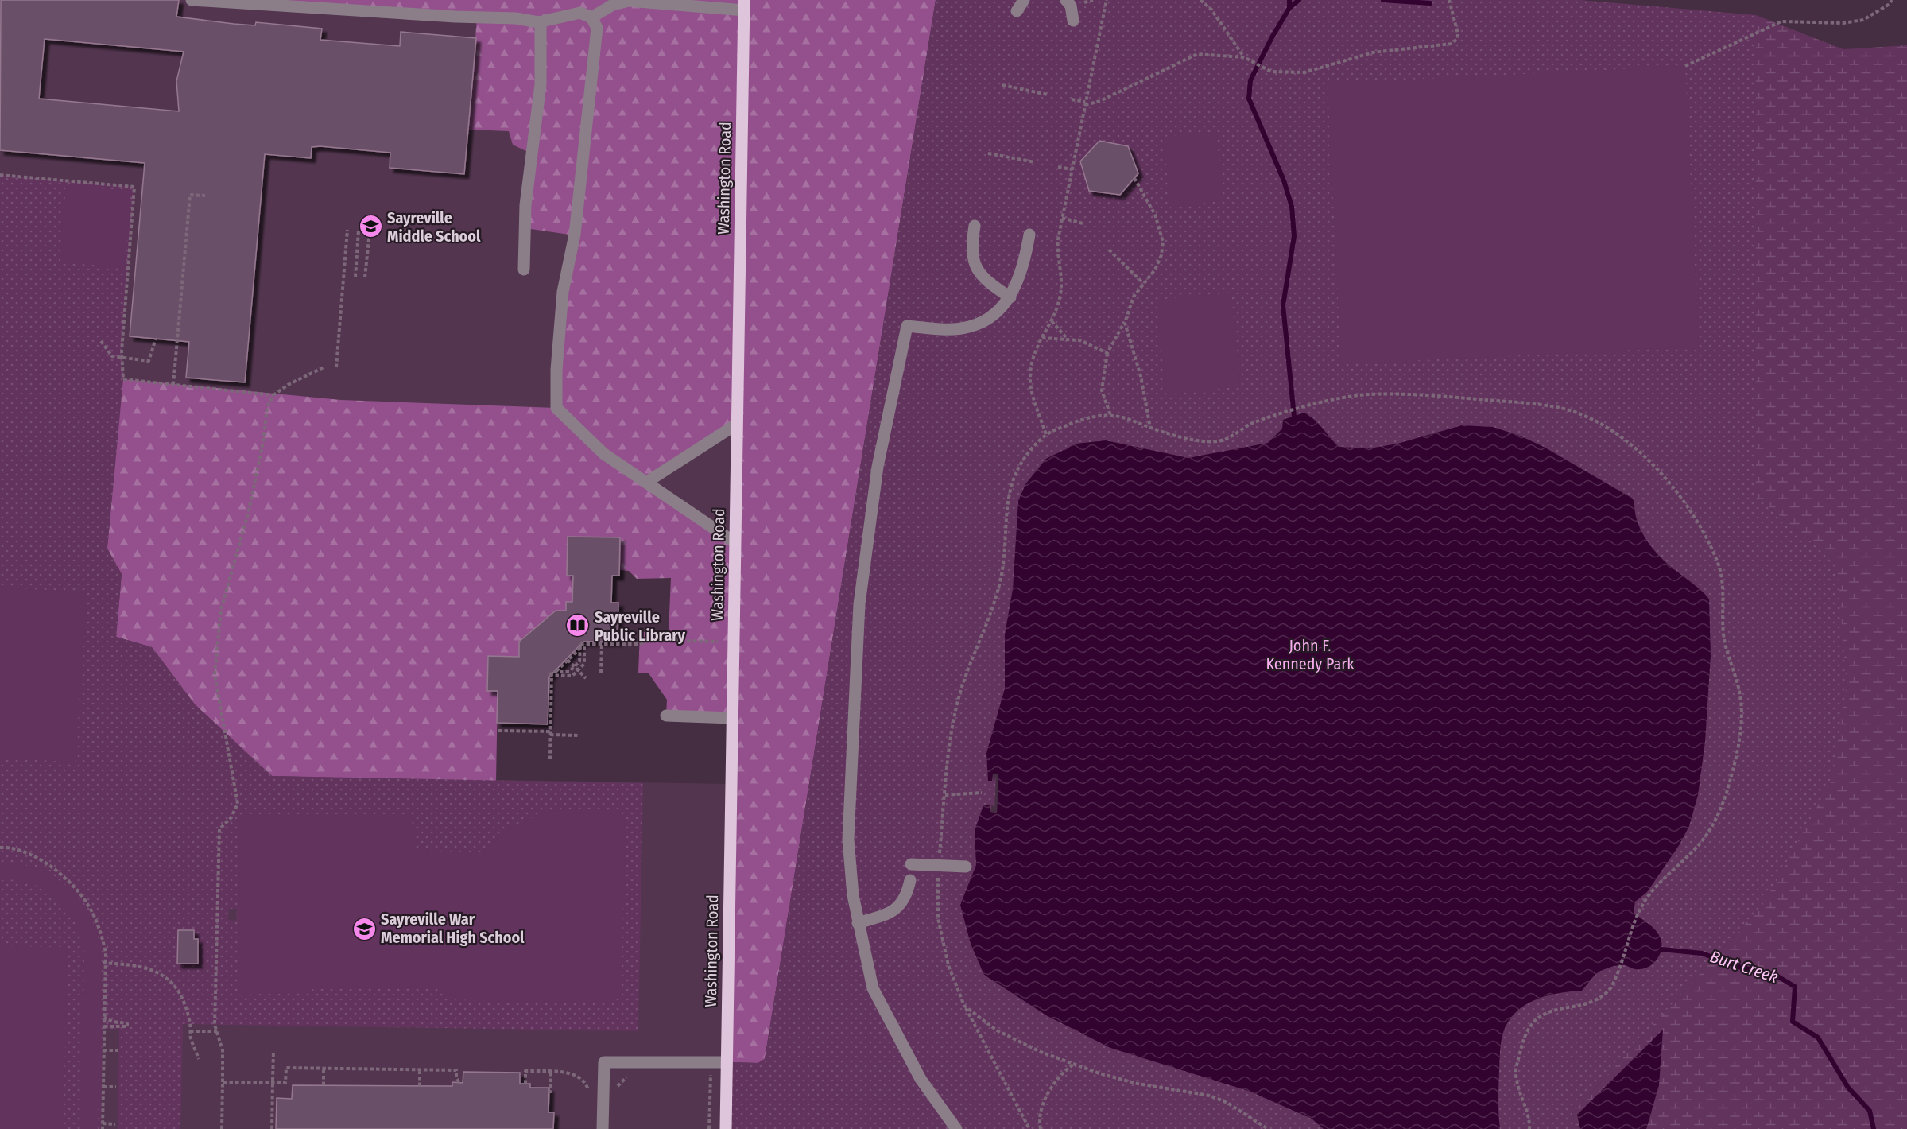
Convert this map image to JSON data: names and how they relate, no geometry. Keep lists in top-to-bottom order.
{
  "streets": {
    "main road": ["Washington Road"]
  },
  "water": ["Burt Creek"],
  "parks": ["John F. Kennedy Park"],
  "places": {
    "school or university": ["Sayreville Middle School", "Sayreville War Memorial High School"],
    "library": ["Sayreville Public Library"]
  }
}
